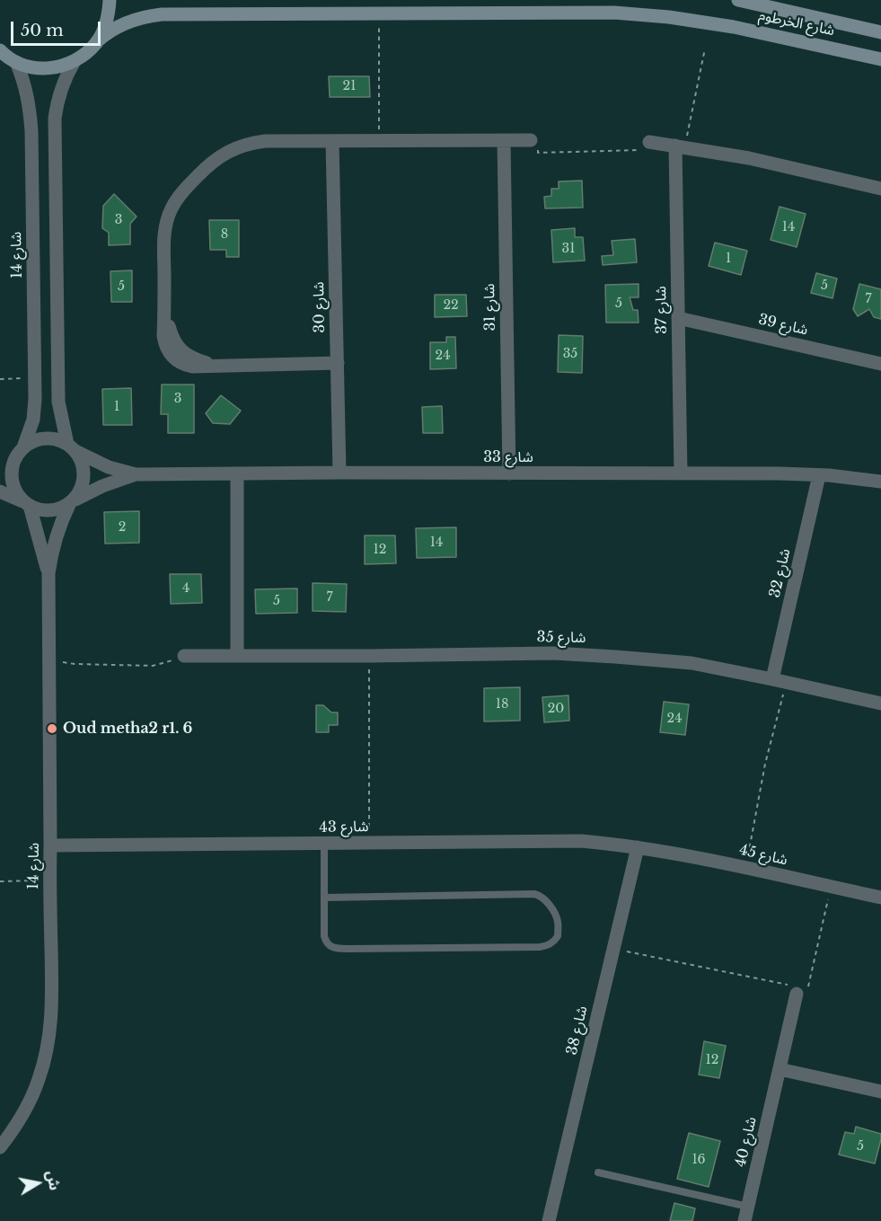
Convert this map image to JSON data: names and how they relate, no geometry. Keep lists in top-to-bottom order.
{
  "streets": {
    "main road": ["شارع الخرطوم"],
    "street": [
      "شارع 14",
      "شارع 30",
      "شارع 31",
      "شارع 37",
      "شارع 39",
      "شارع 33",
      "شارع 32",
      "شارع 35",
      "شارع 43",
      "شارع 45",
      "شارع 38",
      "شارع 40"
    ]
  },
  "crossings": [
    ["شارع 14", "شارع 33"],
    ["شارع 14", "شارع 43"],
    ["شارع 30", "شارع 33"],
    ["شارع 31", "شارع 33"],
    ["شارع 37", "شارع 39"],
    ["شارع 37", "شارع 33"],
    ["شارع 33", "شارع 32"],
    ["شارع 32", "شارع 35"],
    ["شارع 43", "شارع 45"],
    ["شارع 43", "شارع 38"],
    ["شارع 45", "شارع 38"]
  ],
  "places": ["Oud metha2 r1. 6"],
  "house_numbers": [
    "21",
    "3",
    "14",
    "8",
    "31",
    "1",
    "5",
    "5",
    "7",
    "5",
    "22",
    "35",
    "24",
    "3",
    "1",
    "2",
    "14",
    "12",
    "4",
    "7",
    "5",
    "18",
    "20",
    "24",
    "12",
    "5",
    "16"
  ],
  "scale_bar": "50 m",
  "north": "right"
}
